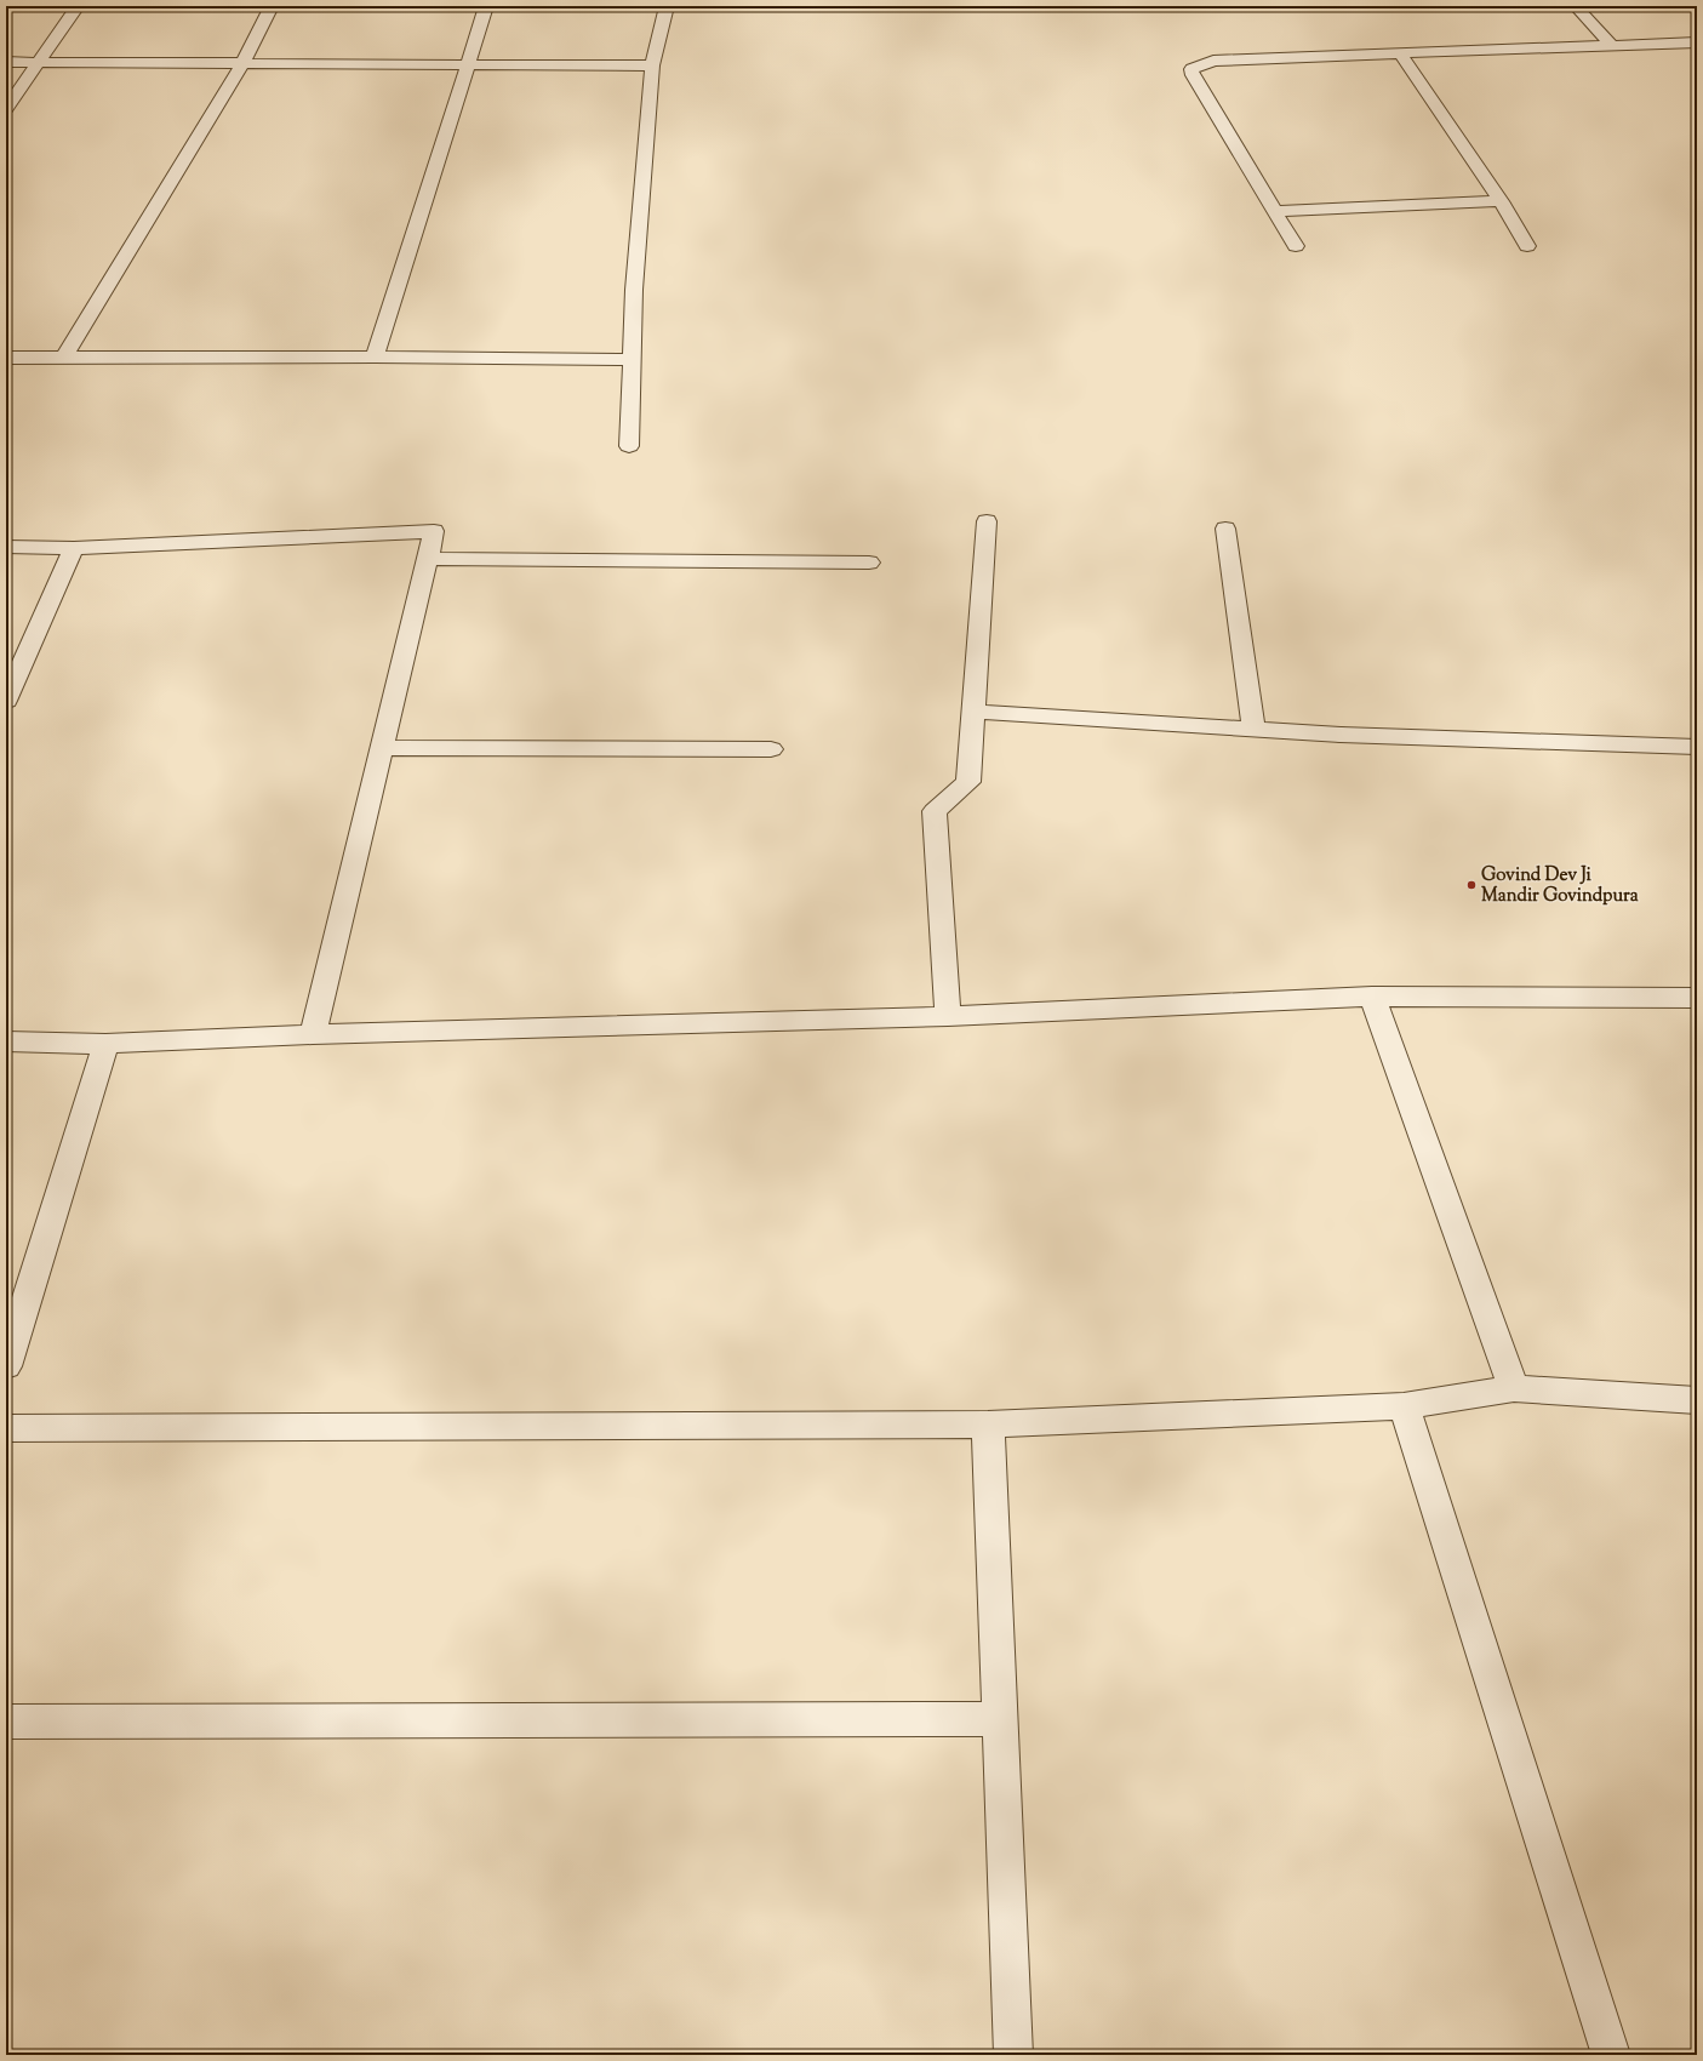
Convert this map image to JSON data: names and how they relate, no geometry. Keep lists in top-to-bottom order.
{
  "places": ["Govind Dev Ji Mandir Govindpura"]
}
